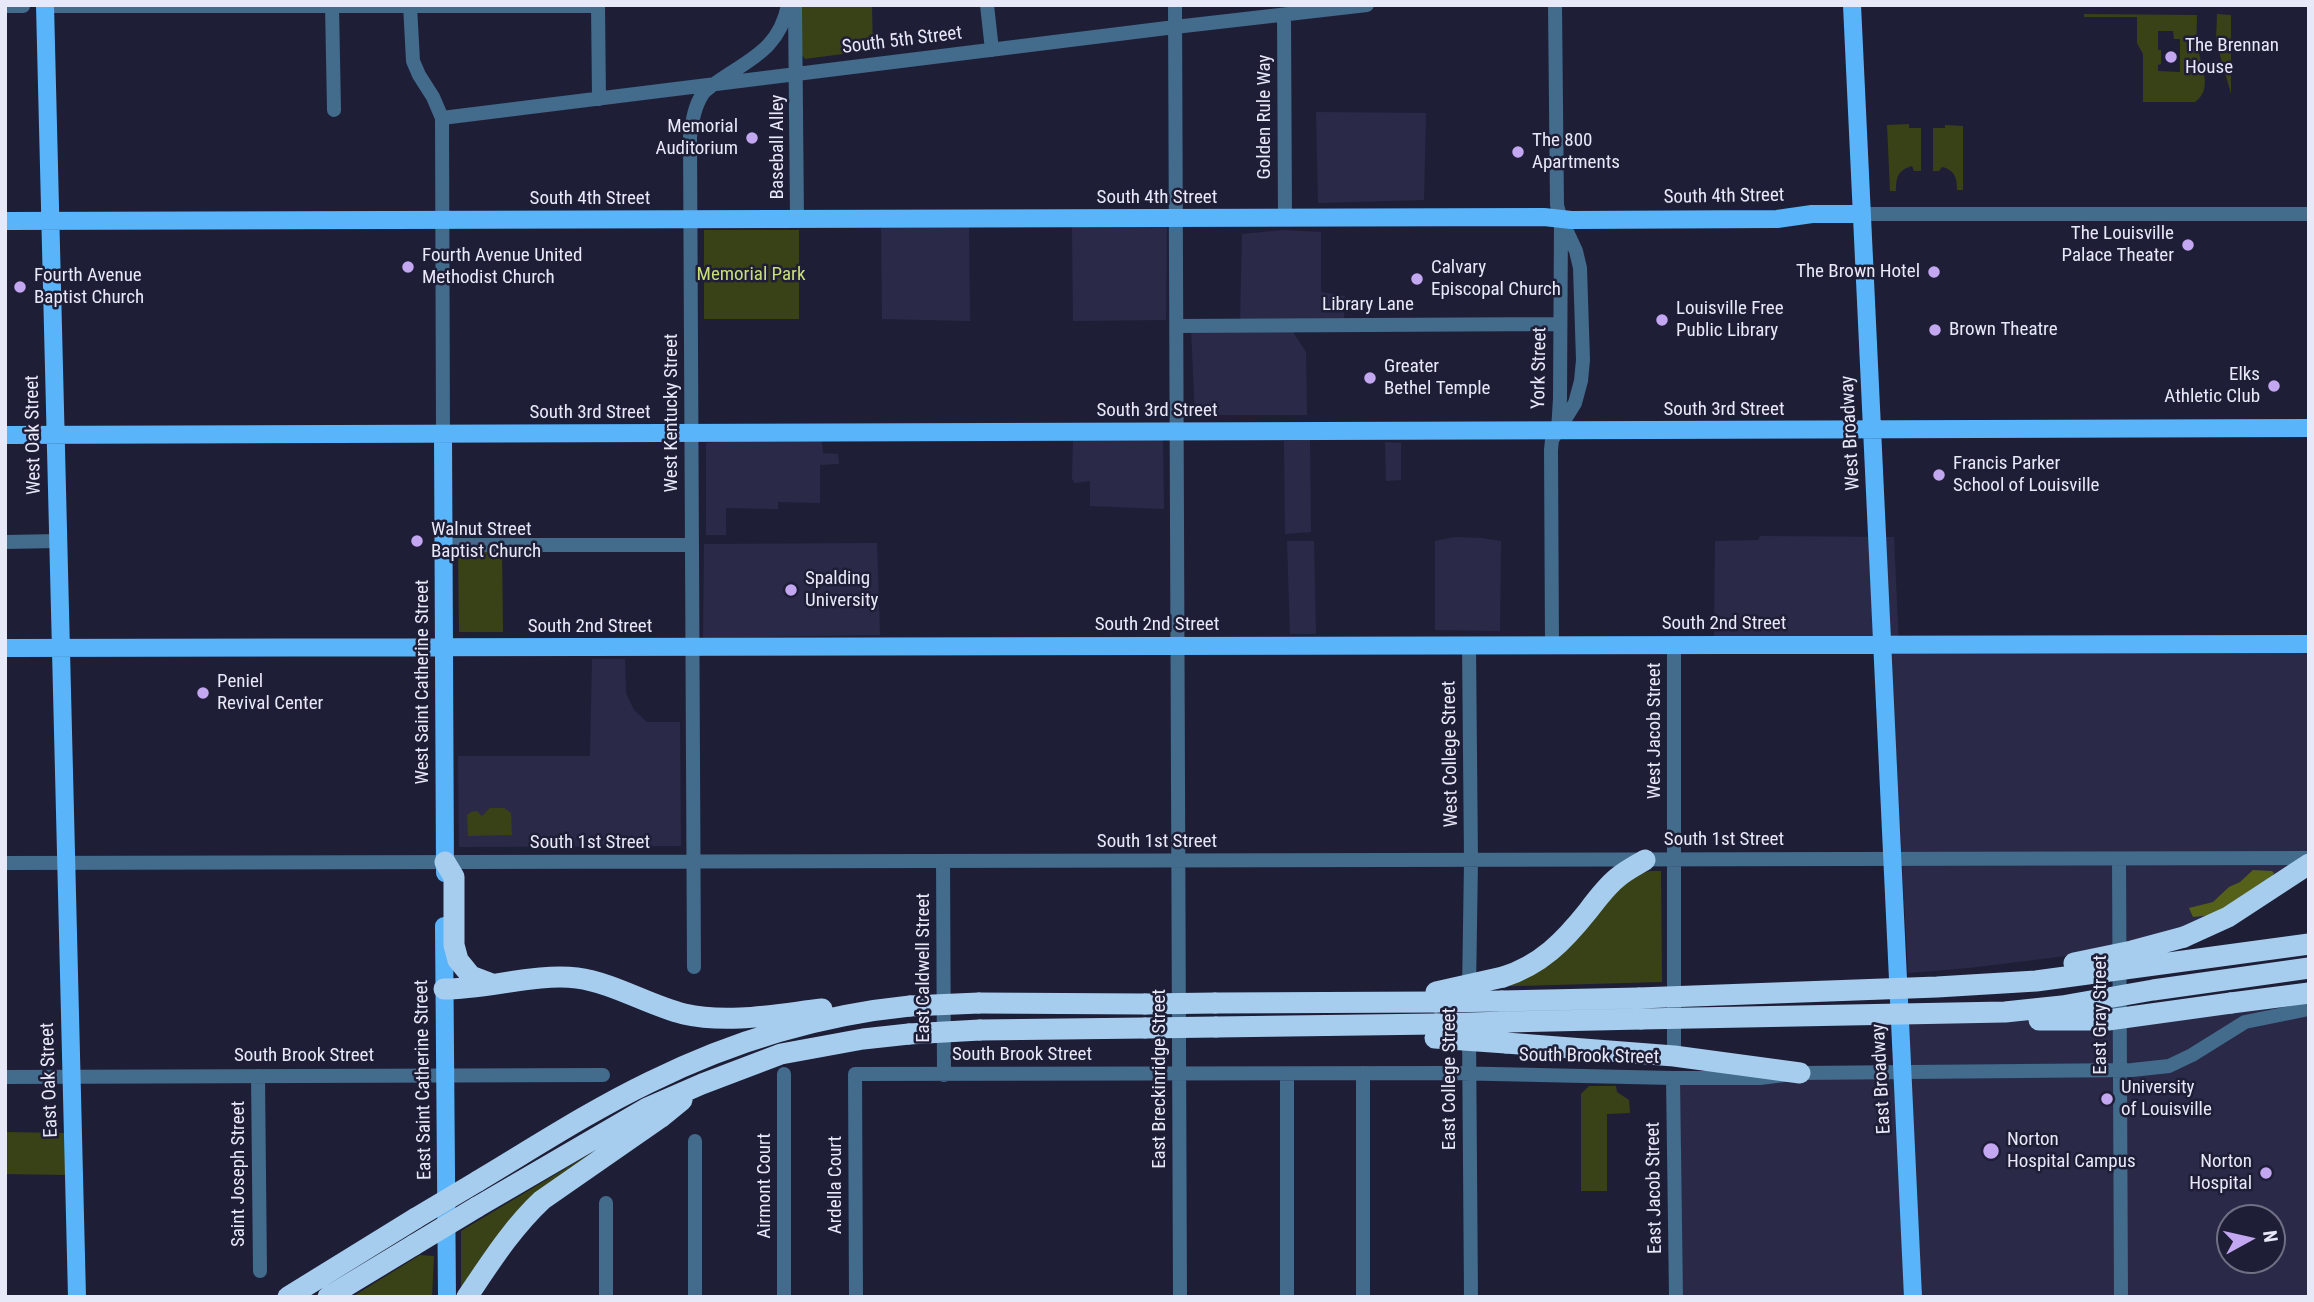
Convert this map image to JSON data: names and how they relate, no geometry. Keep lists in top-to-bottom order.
{
  "streets": {
    "main road": [
      "South 4th Street",
      "South 3rd Street",
      "West Broadway",
      "West Oak Street",
      "South 2nd Street",
      "West Saint Catherine Street",
      "East Broadway",
      "East Oak Street",
      "East Saint Catherine Street"
    ],
    "street": [
      "South 5th Street",
      "Golden Rule Way",
      "Baseball Alley",
      "Library Lane",
      "York Street",
      "West Kentucky Street",
      "West Jacob Street",
      "West College Street",
      "South 1st Street",
      "East Caldwell Street",
      "East Gray Street",
      "South Brook Street",
      "East Breckinridge Street",
      "East College Street",
      "Saint Joseph Street",
      "Ardella Court",
      "Airmont Court",
      "East Jacob Street"
    ]
  },
  "crossings": [
    ["South 5th Street", "Golden Rule Way"],
    ["South 5th Street", "Baseball Alley"],
    ["South 5th Street", "West Kentucky Street"],
    ["South 5th Street", "West Saint Catherine Street"],
    ["South 5th Street", "East Breckinridge Street"],
    ["Golden Rule Way", "South 4th Street"],
    ["Baseball Alley", "South 4th Street"],
    ["South 4th Street", "York Street"],
    ["South 4th Street", "West Kentucky Street"],
    ["South 4th Street", "West Broadway"],
    ["South 4th Street", "West Oak Street"],
    ["South 4th Street", "West Saint Catherine Street"],
    ["South 4th Street", "East Breckinridge Street"],
    ["Library Lane", "York Street"],
    ["Library Lane", "East Breckinridge Street"],
    ["York Street", "South 3rd Street"],
    ["York Street", "South 2nd Street"],
    ["South 3rd Street", "West Kentucky Street"],
    ["South 3rd Street", "West Broadway"],
    ["South 3rd Street", "West Oak Street"],
    ["South 3rd Street", "West Saint Catherine Street"],
    ["South 3rd Street", "East Breckinridge Street"],
    ["West Kentucky Street", "South 2nd Street"],
    ["West Kentucky Street", "South 1st Street"],
    ["West Broadway", "South 2nd Street"],
    ["West Broadway", "South 1st Street"],
    ["West Broadway", "East Broadway"],
    ["West Oak Street", "South 2nd Street"],
    ["West Oak Street", "South 1st Street"],
    ["West Oak Street", "East Oak Street"],
    ["South 2nd Street", "West Saint Catherine Street"],
    ["South 2nd Street", "West Jacob Street"],
    ["South 2nd Street", "West College Street"],
    ["South 2nd Street", "East Breckinridge Street"],
    ["West Saint Catherine Street", "South 1st Street"],
    ["West Saint Catherine Street", "East Saint Catherine Street"],
    ["West Jacob Street", "South 1st Street"],
    ["West College Street", "South 1st Street"],
    ["West College Street", "East College Street"],
    ["South 1st Street", "East Caldwell Street"],
    ["South 1st Street", "East Gray Street"],
    ["South 1st Street", "East Breckinridge Street"],
    ["South 1st Street", "East College Street"],
    ["South 1st Street", "East Broadway"],
    ["South 1st Street", "East Oak Street"],
    ["South 1st Street", "East Saint Catherine Street"],
    ["East Caldwell Street", "South Brook Street"],
    ["East Gray Street", "South Brook Street"],
    ["South Brook Street", "East Breckinridge Street"],
    ["South Brook Street", "East College Street"],
    ["South Brook Street", "East Broadway"],
    ["South Brook Street", "East Oak Street"],
    ["South Brook Street", "East Saint Catherine Street"],
    ["South Brook Street", "Saint Joseph Street"],
    ["South Brook Street", "Ardella Court"],
    ["South Brook Street", "East Jacob Street"]
  ],
  "parks": ["Memorial Park"],
  "places": [
    "The Brennan House",
    "Memorial Auditorium",
    "The 800 Apartments",
    "The Louisville Palace Theater",
    "Fourth Avenue United Methodist Church",
    "The Brown Hotel",
    "Calvary Episcopal Church",
    "Fourth Avenue Baptist Church",
    "Louisville Free Public Library",
    "Brown Theatre",
    "Greater Bethel Temple",
    "Elks Athletic Club",
    "Francis Parker School of Louisville",
    "Walnut Street Baptist Church",
    "Spalding University",
    "Peniel Revival Center",
    "University of Louisville",
    "Norton Hospital Campus",
    "Norton Hospital"
  ],
  "north": "right"
}
